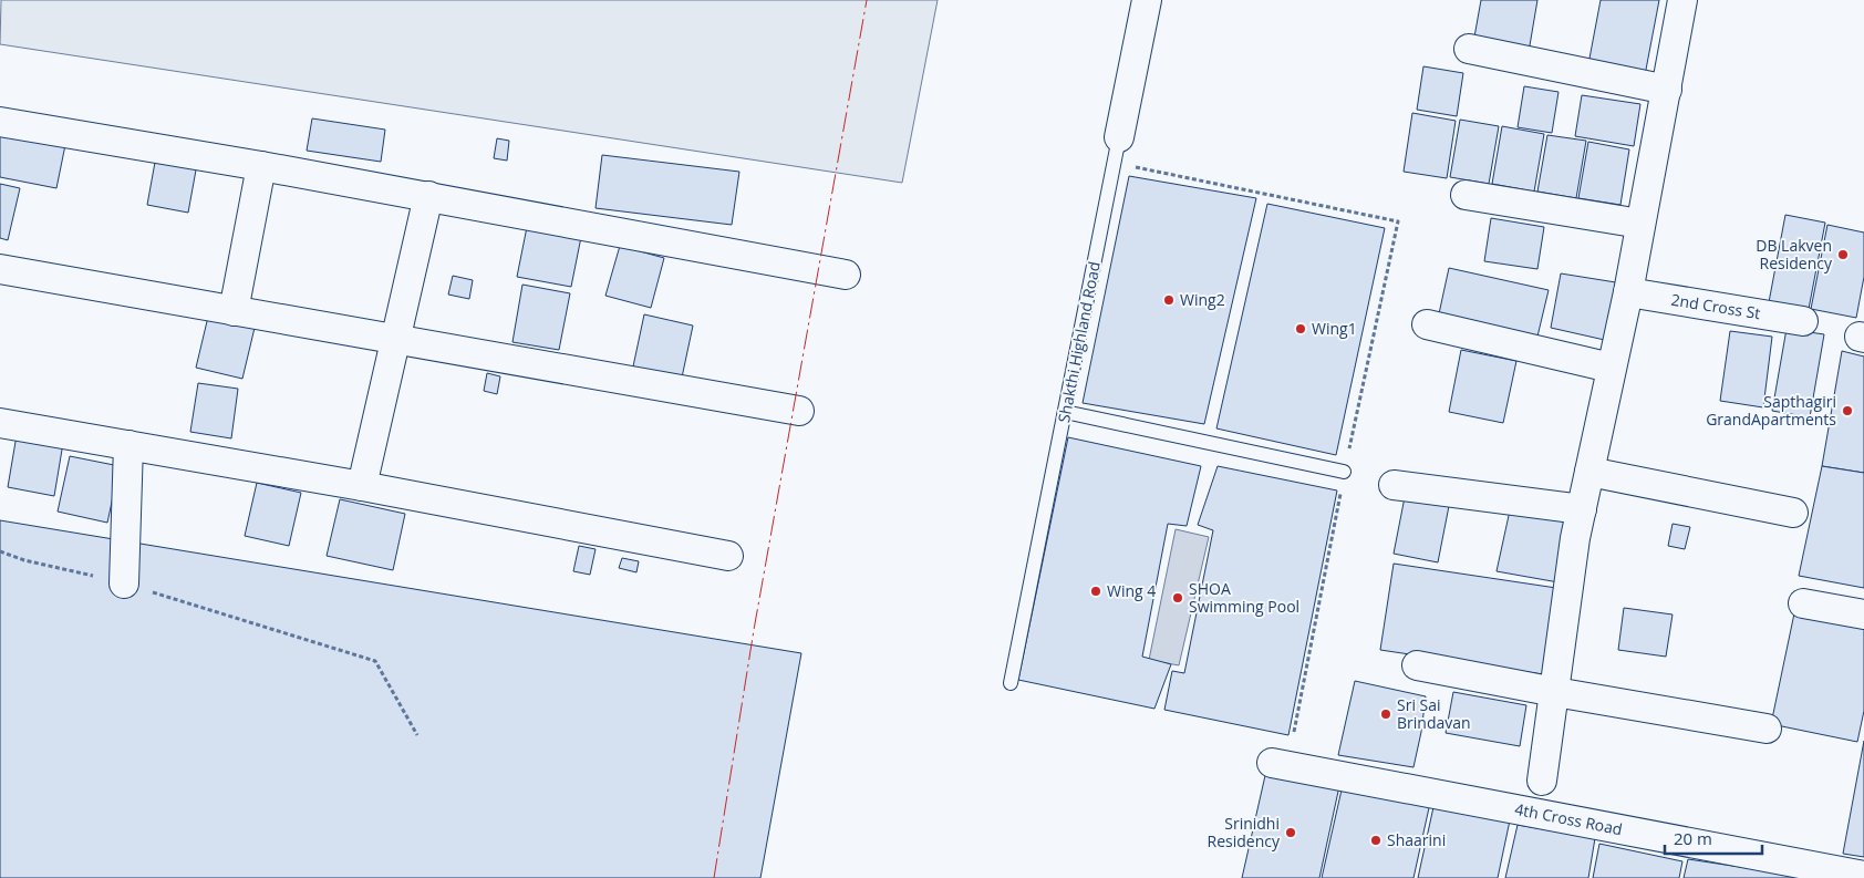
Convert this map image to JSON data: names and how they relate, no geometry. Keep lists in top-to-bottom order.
{
  "streets": {
    "street": ["2nd Cross St", "Shakthi Highland Road", "4th Cross Road"]
  },
  "places": [
    "DB Lakven Residency",
    "Wing2",
    "Wing1",
    "Sapthagiri GrandApartments",
    "Wing 4",
    "SHOA Swimming Pool",
    "Sri Sai Brindavan",
    "Srinidhi Residency",
    "Shaarini"
  ],
  "scale_bar": "20 m"
}
